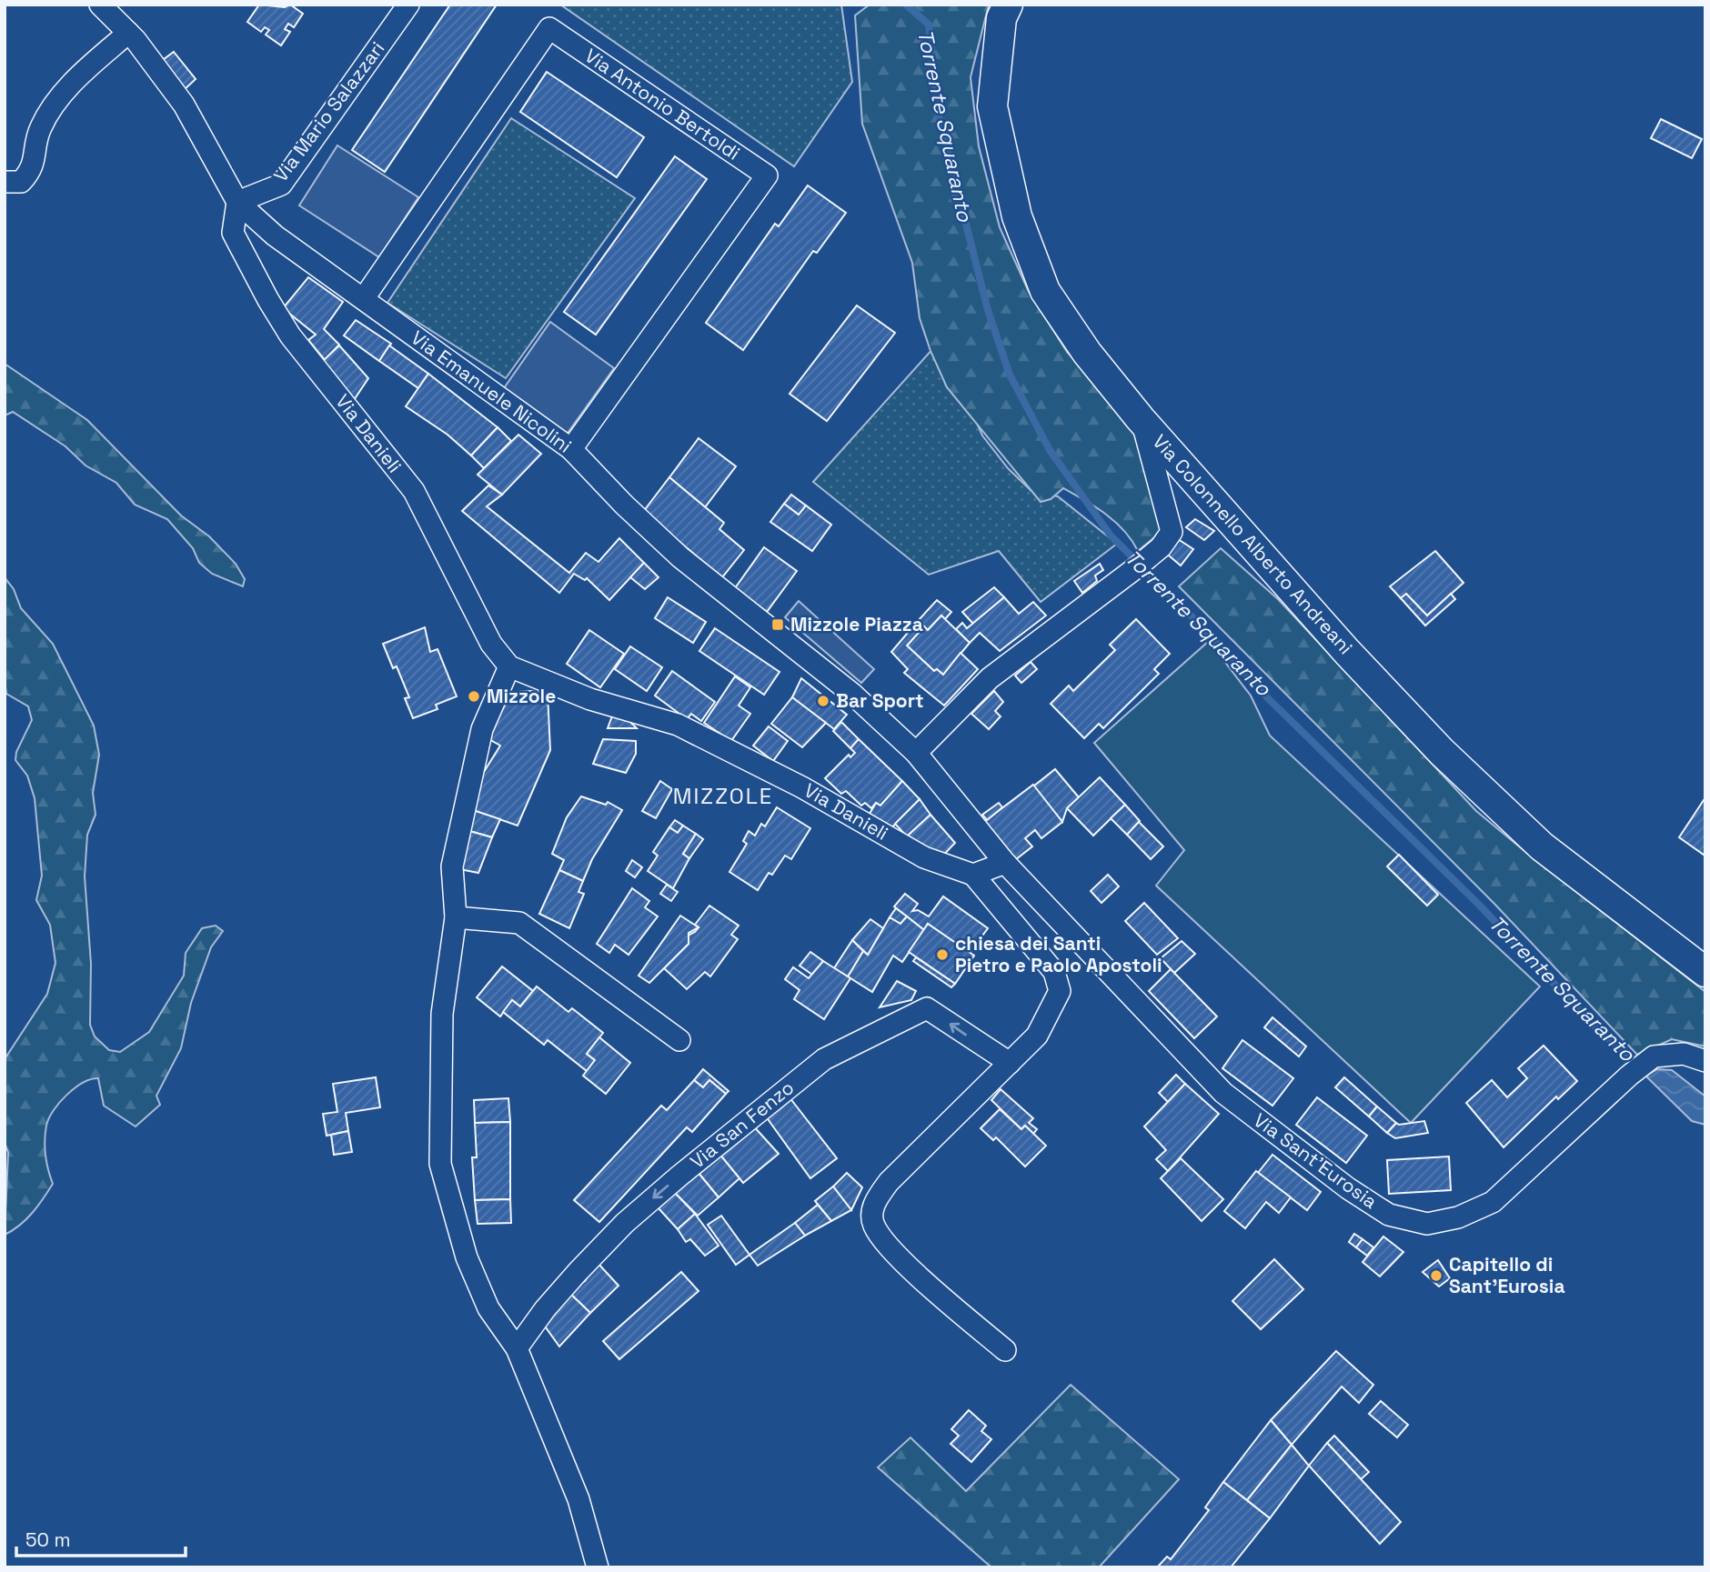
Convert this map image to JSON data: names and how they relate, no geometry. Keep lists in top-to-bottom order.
{
  "streets": {
    "street": [
      "Via Antonio Bertoldi",
      "Via Mario Salazzari",
      "Via Emanuele Nicolini",
      "Via Danieli",
      "Via Colonnello Alberto Andreani",
      "Via San Fenzo",
      "Via Sant'Eurosia"
    ]
  },
  "crossings": [
    ["Via Antonio Bertoldi", "Via Emanuele Nicolini"],
    ["Via Mario Salazzari", "Via Emanuele Nicolini"],
    ["Via Mario Salazzari", "Via Danieli"],
    ["Via Emanuele Nicolini", "Via Danieli"],
    ["Via Emanuele Nicolini", "Via Sant'Eurosia"]
  ],
  "one_way": ["Via San Fenzo"],
  "districts": ["MIZZOLE"],
  "water": ["Torrente Squaranto"],
  "places": {
    "transit": ["Mizzole Piazza"],
    "other": [
      "Mizzole",
      "Bar Sport",
      "chiesa dei Santi Pietro e Paolo Apostoli",
      "Capitello di Sant'Eurosia"
    ]
  },
  "scale_bar": "50 m"
}
